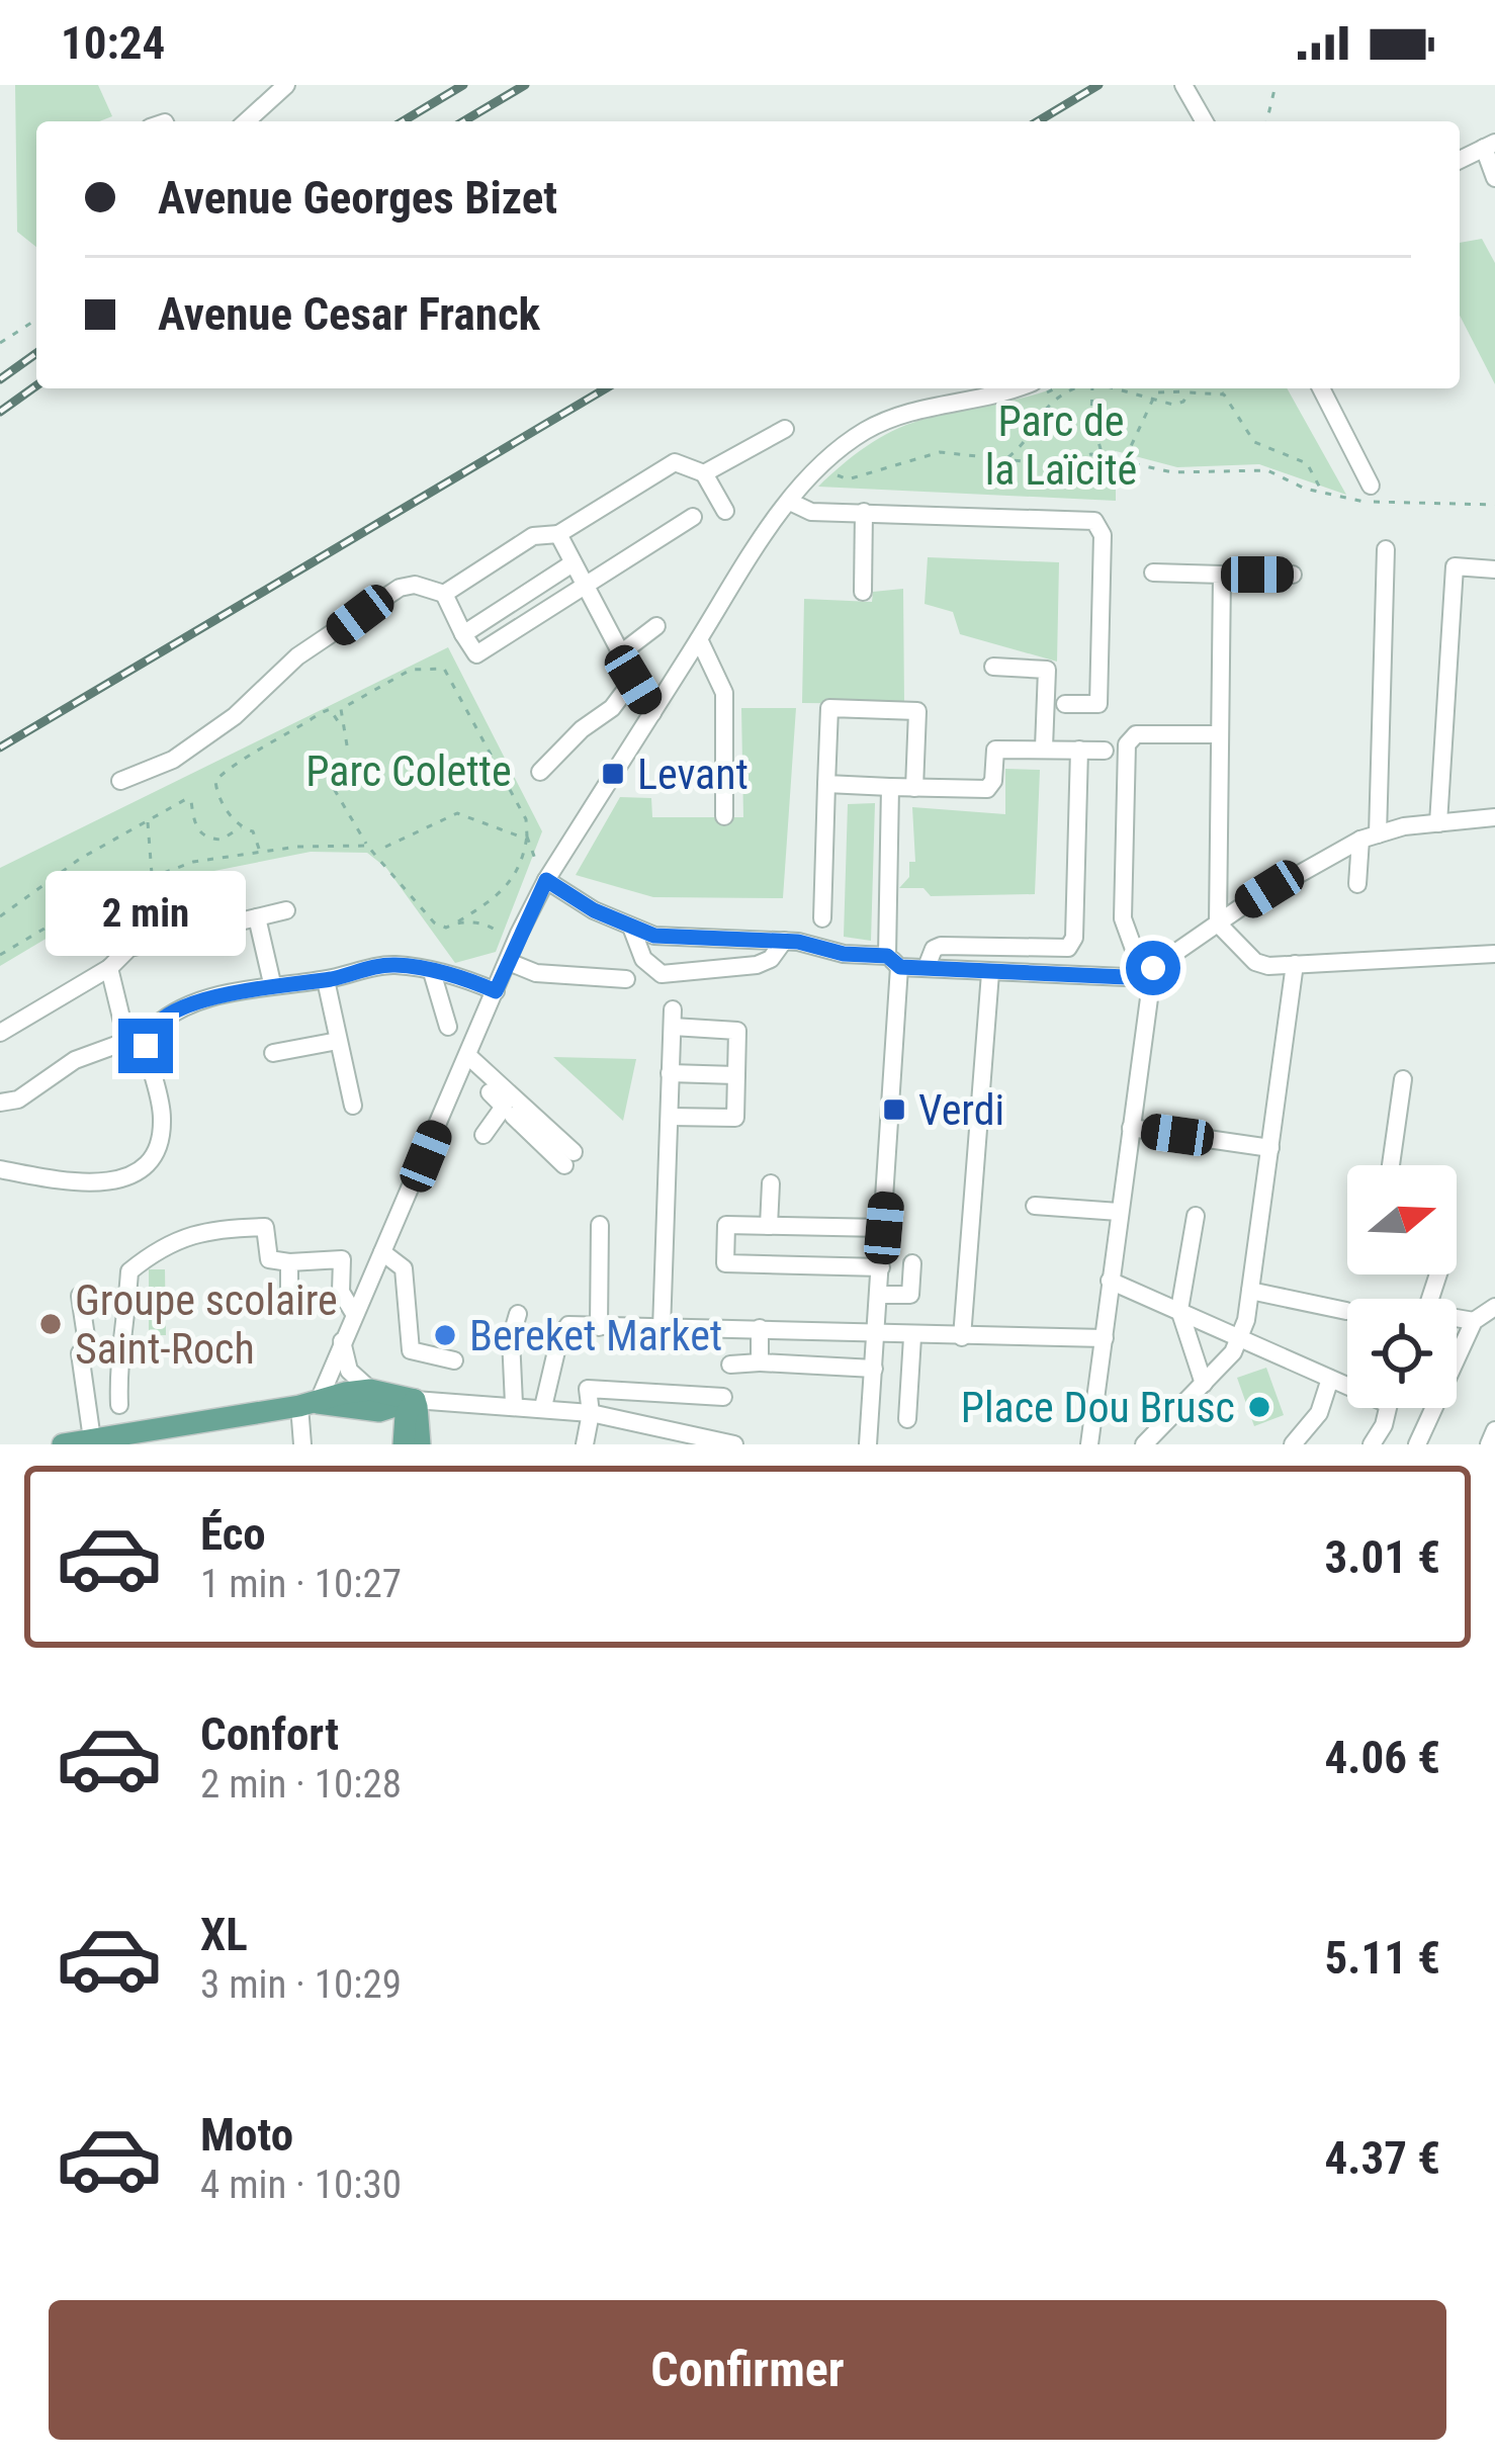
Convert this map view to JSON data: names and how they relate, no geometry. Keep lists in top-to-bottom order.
{
  "parks": ["Parc de la Laïcité", "Parc Colette"],
  "places": {
    "transit": ["Levant", "Verdi"],
    "other": ["Groupe scolaire Saint-Roch", "Bereket Market", "Place Dou Brusc"]
  },
  "north": "right",
  "page": {
    "status": "10:24",
    "banner": ["Avenue Georges Bizet", "Avenue Cesar Franck"],
    "bubble": "2 min",
    "list": [
      {
        "name": "Éco",
        "note": "1 min · 10:27",
        "value": "3.01 €"
      },
      {
        "name": "Confort",
        "note": "2 min · 10:28",
        "value": "4.06 €"
      },
      {
        "name": "XL",
        "note": "3 min · 10:29",
        "value": "5.11 €"
      },
      {
        "name": "Moto",
        "note": "4 min · 10:30",
        "value": "4.37 €"
      }
    ],
    "buttons": "Confirmer"
  }
}
